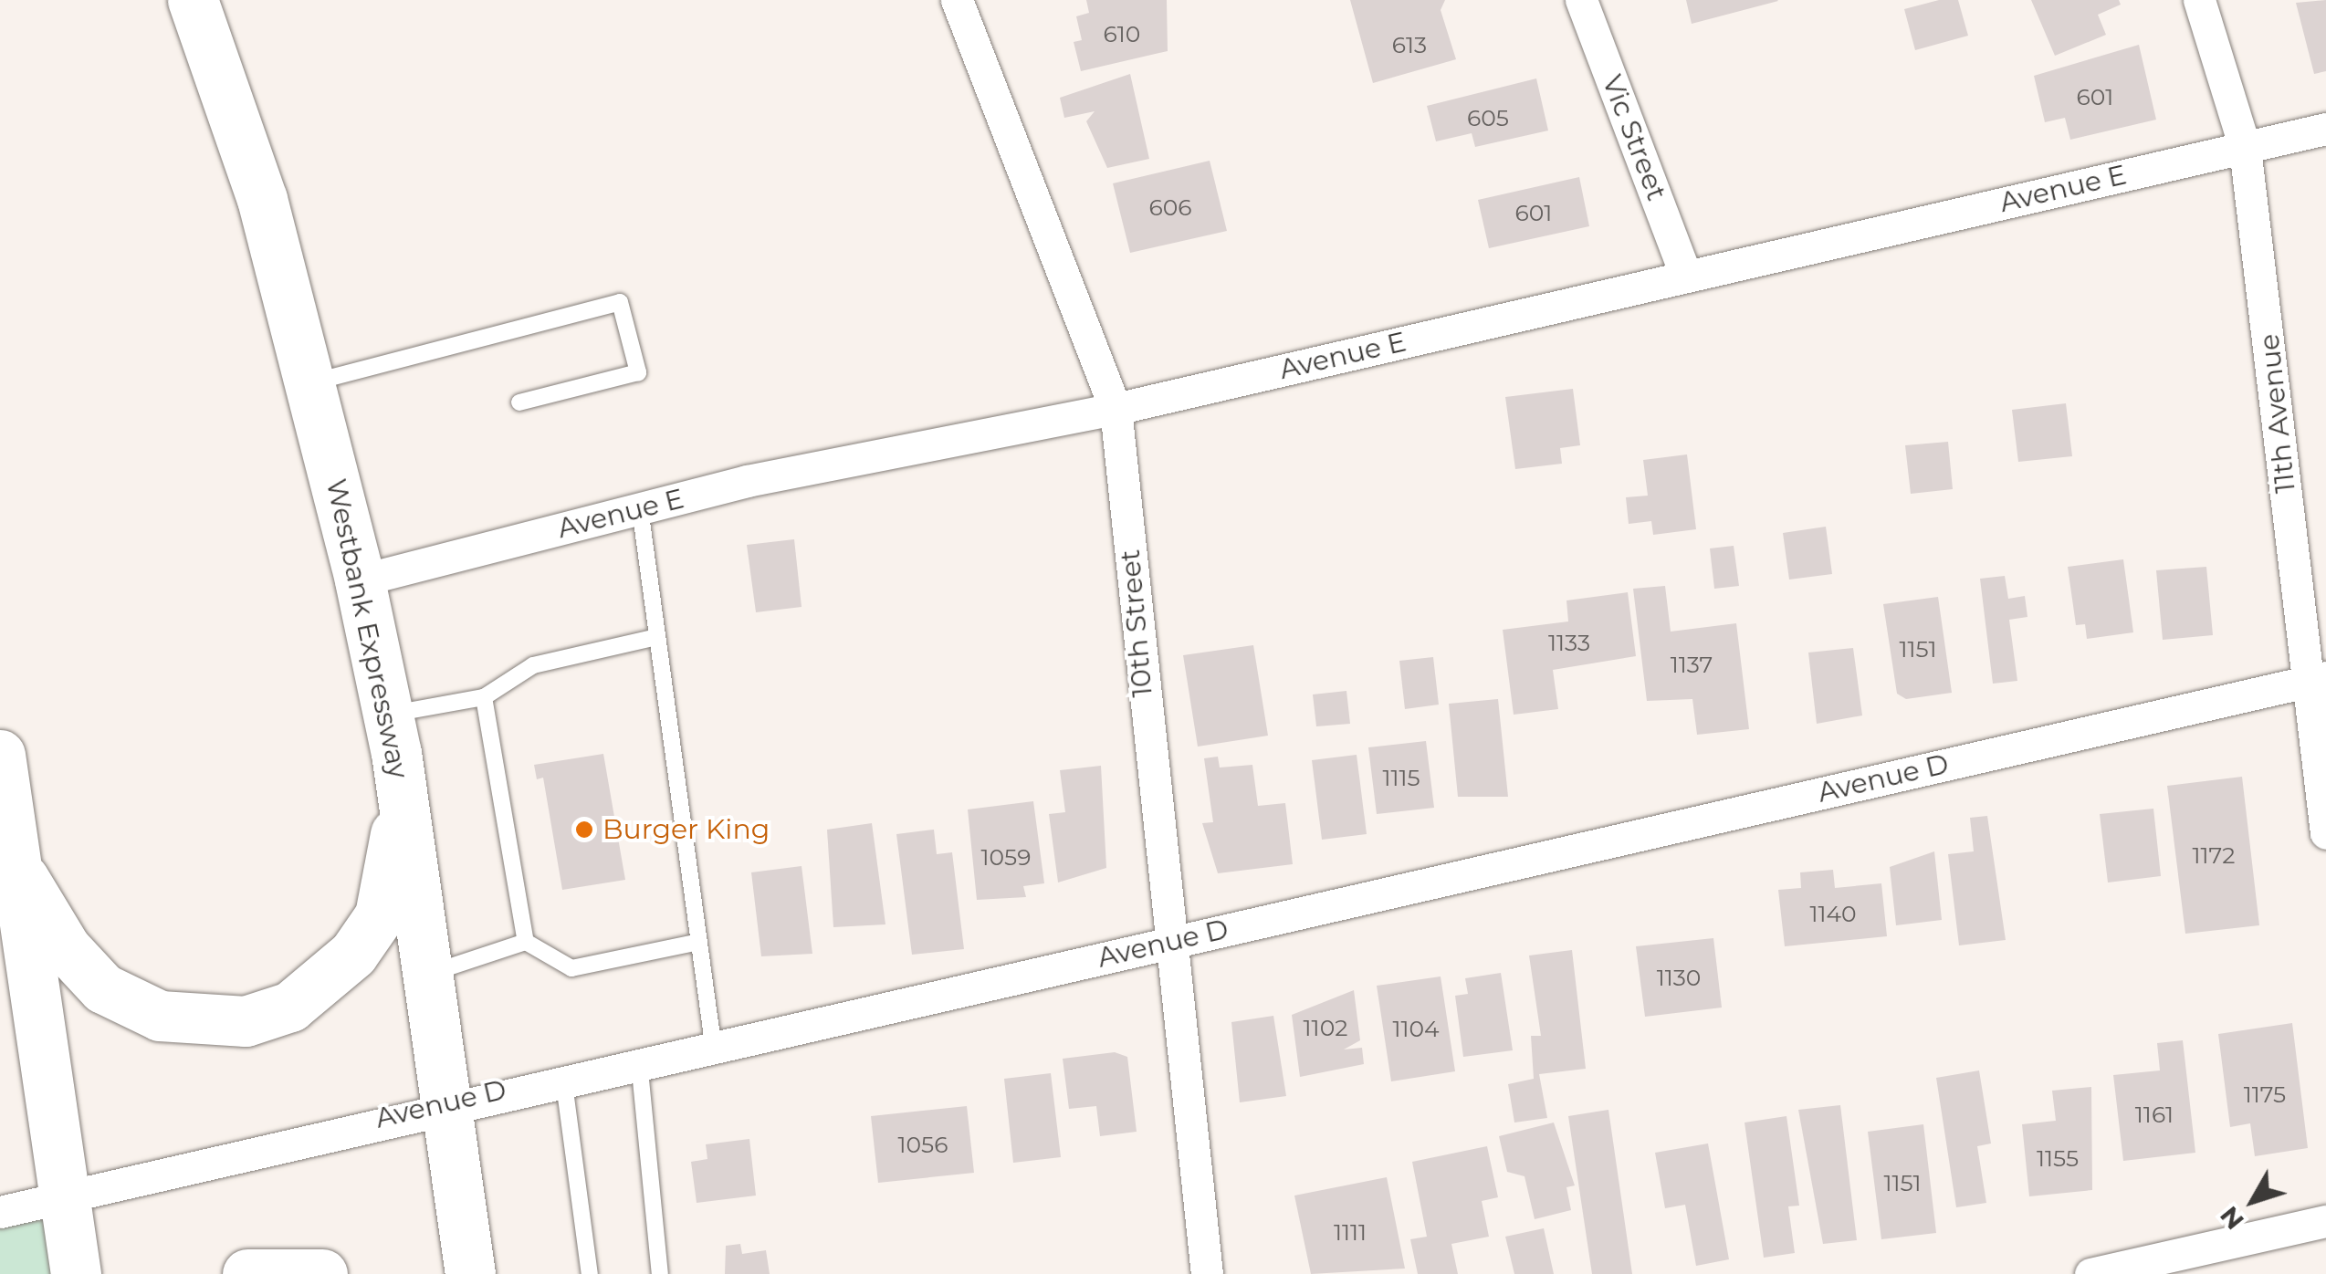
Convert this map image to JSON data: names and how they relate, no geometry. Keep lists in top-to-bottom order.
{
  "streets": {
    "highway": ["Westbank Expressway"],
    "street": [
      "Vic Street",
      "Avenue E",
      "11th Avenue",
      "10th Street",
      "Avenue D"
    ]
  },
  "crossings": [
    ["Vic Street", "Avenue E"],
    ["Avenue E", "11th Avenue"],
    ["Avenue E", "10th Street"],
    ["Avenue E", "Westbank Expressway"],
    ["11th Avenue", "Avenue D"],
    ["10th Street", "Avenue D"],
    ["Westbank Expressway", "Avenue D"]
  ],
  "places": ["Burger King"],
  "house_numbers": [
    "610",
    "613",
    "601",
    "605",
    "606",
    "601",
    "1133",
    "1151",
    "1137",
    "1115",
    "1172",
    "1059",
    "1140",
    "1130",
    "1102",
    "1104",
    "1175",
    "1161",
    "1056",
    "1155",
    "1151",
    "1111"
  ],
  "north": "bottom left"
}
